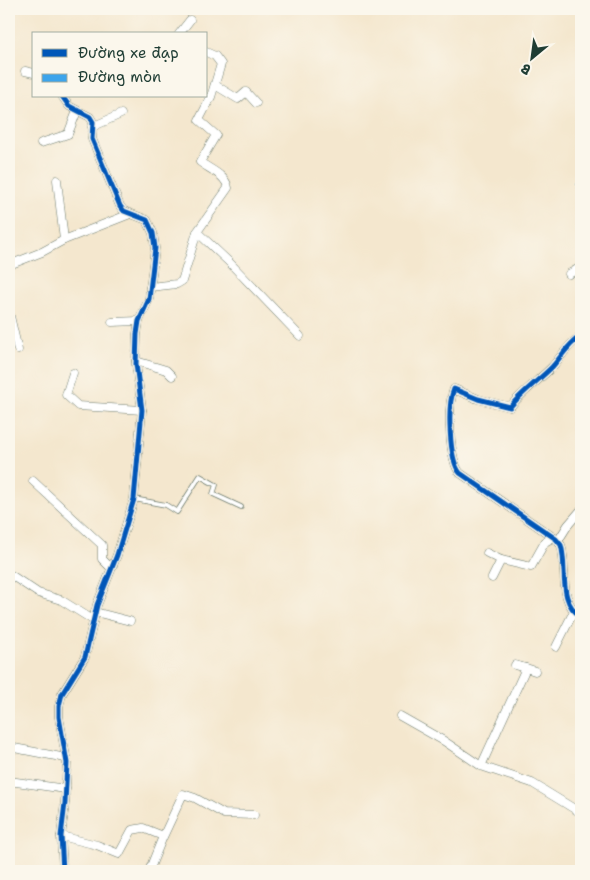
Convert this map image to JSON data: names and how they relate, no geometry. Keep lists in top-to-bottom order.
{
  "legend": ["Đường xe đạp", "Đường mòn"],
  "north": "bottom left"
}
